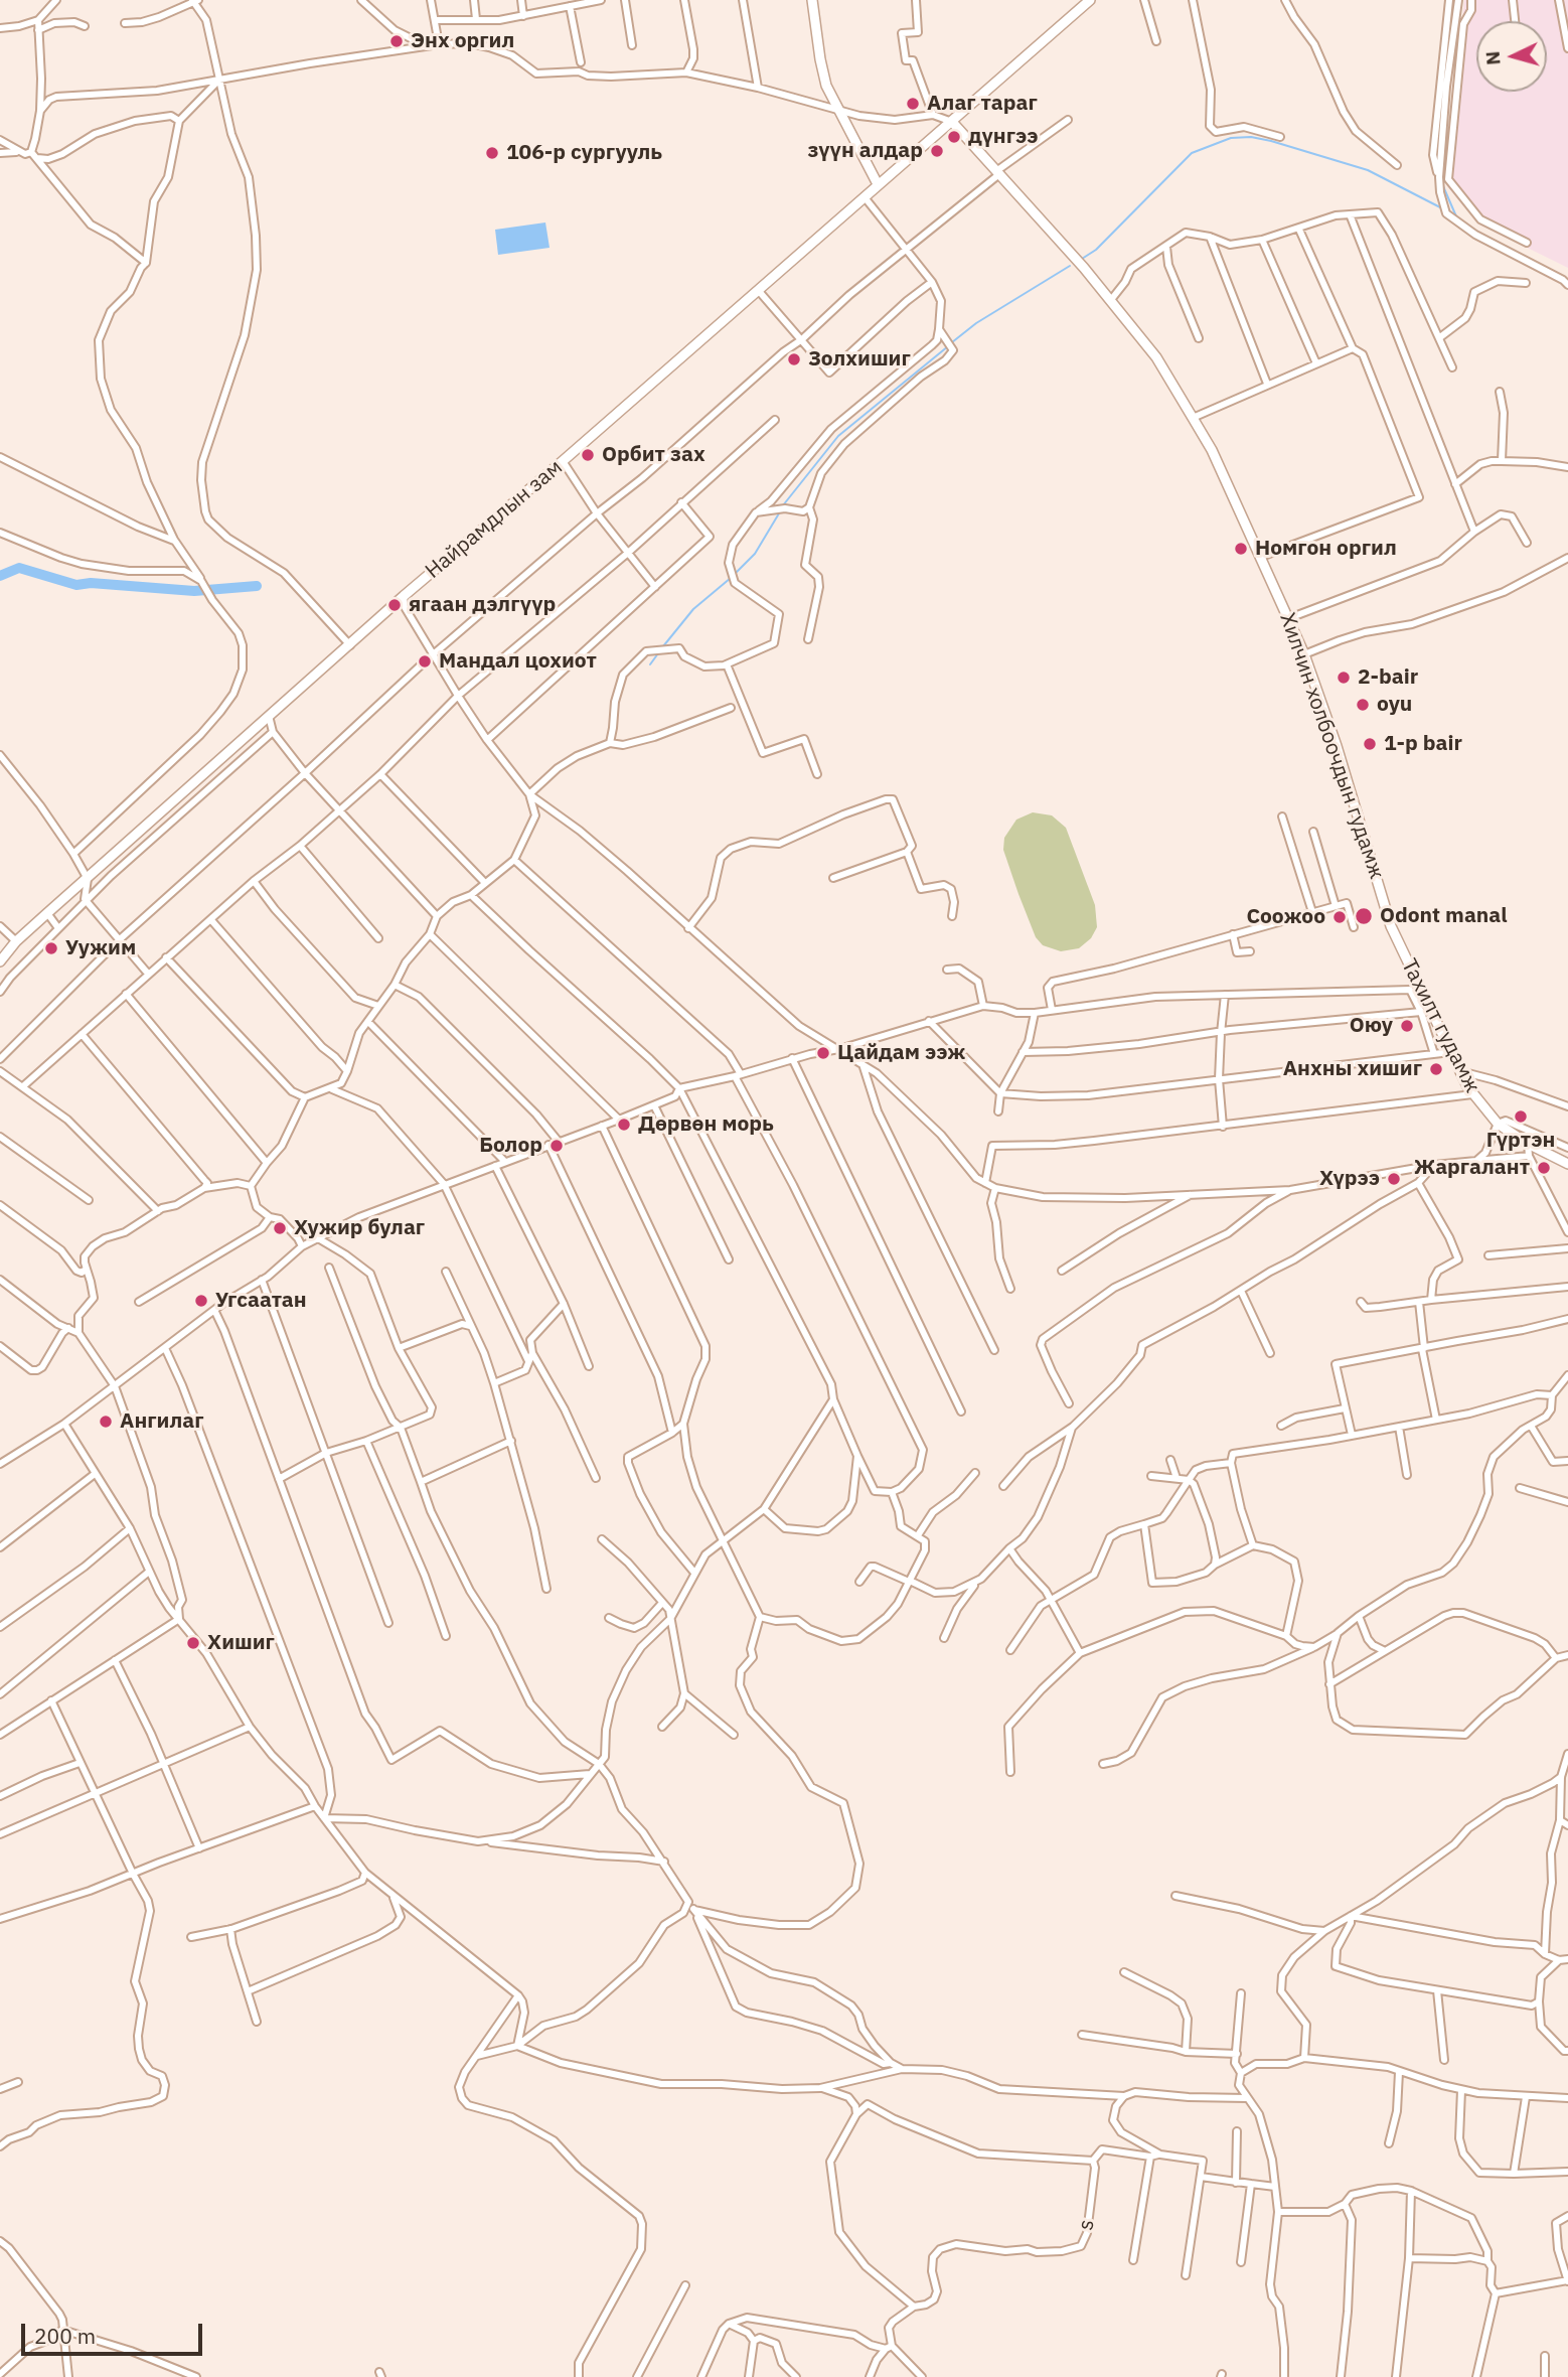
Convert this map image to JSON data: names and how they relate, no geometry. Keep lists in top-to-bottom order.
{
  "streets": {
    "main road": ["Найрамдлын зам", "Хилчин холбоочдын гудамж", "Тахилт гудамж"],
    "street": ["s"]
  },
  "crossings": [
    ["Найрамдлын зам", "Хилчин холбоочдын гудамж"],
    ["Хилчин холбоочдын гудамж", "Тахилт гудамж"]
  ],
  "places": [
    "Энх оргил",
    "Алаг тараг",
    "дүнгээ",
    "зүүн алдар",
    "106-р сургууль",
    "Золхишиг",
    "Орбит зах",
    "Номгон оргил",
    "ягаан дэлгүүр",
    "Мандал цохиот",
    "2-bair",
    "oyu",
    "1-p bair",
    "Odont manal",
    "Соожоо",
    "Уужим",
    "Оюу",
    "Цайдам ээж",
    "Анхны хишиг",
    "Гүртэн",
    "Дөрвөн морь",
    "Болор",
    "Жаргалант",
    "Хүрээ",
    "Хужир булаг",
    "Угсаатан",
    "Ангилаг",
    "Хишиг"
  ],
  "scale_bar": "200 m",
  "north": "left"
}
